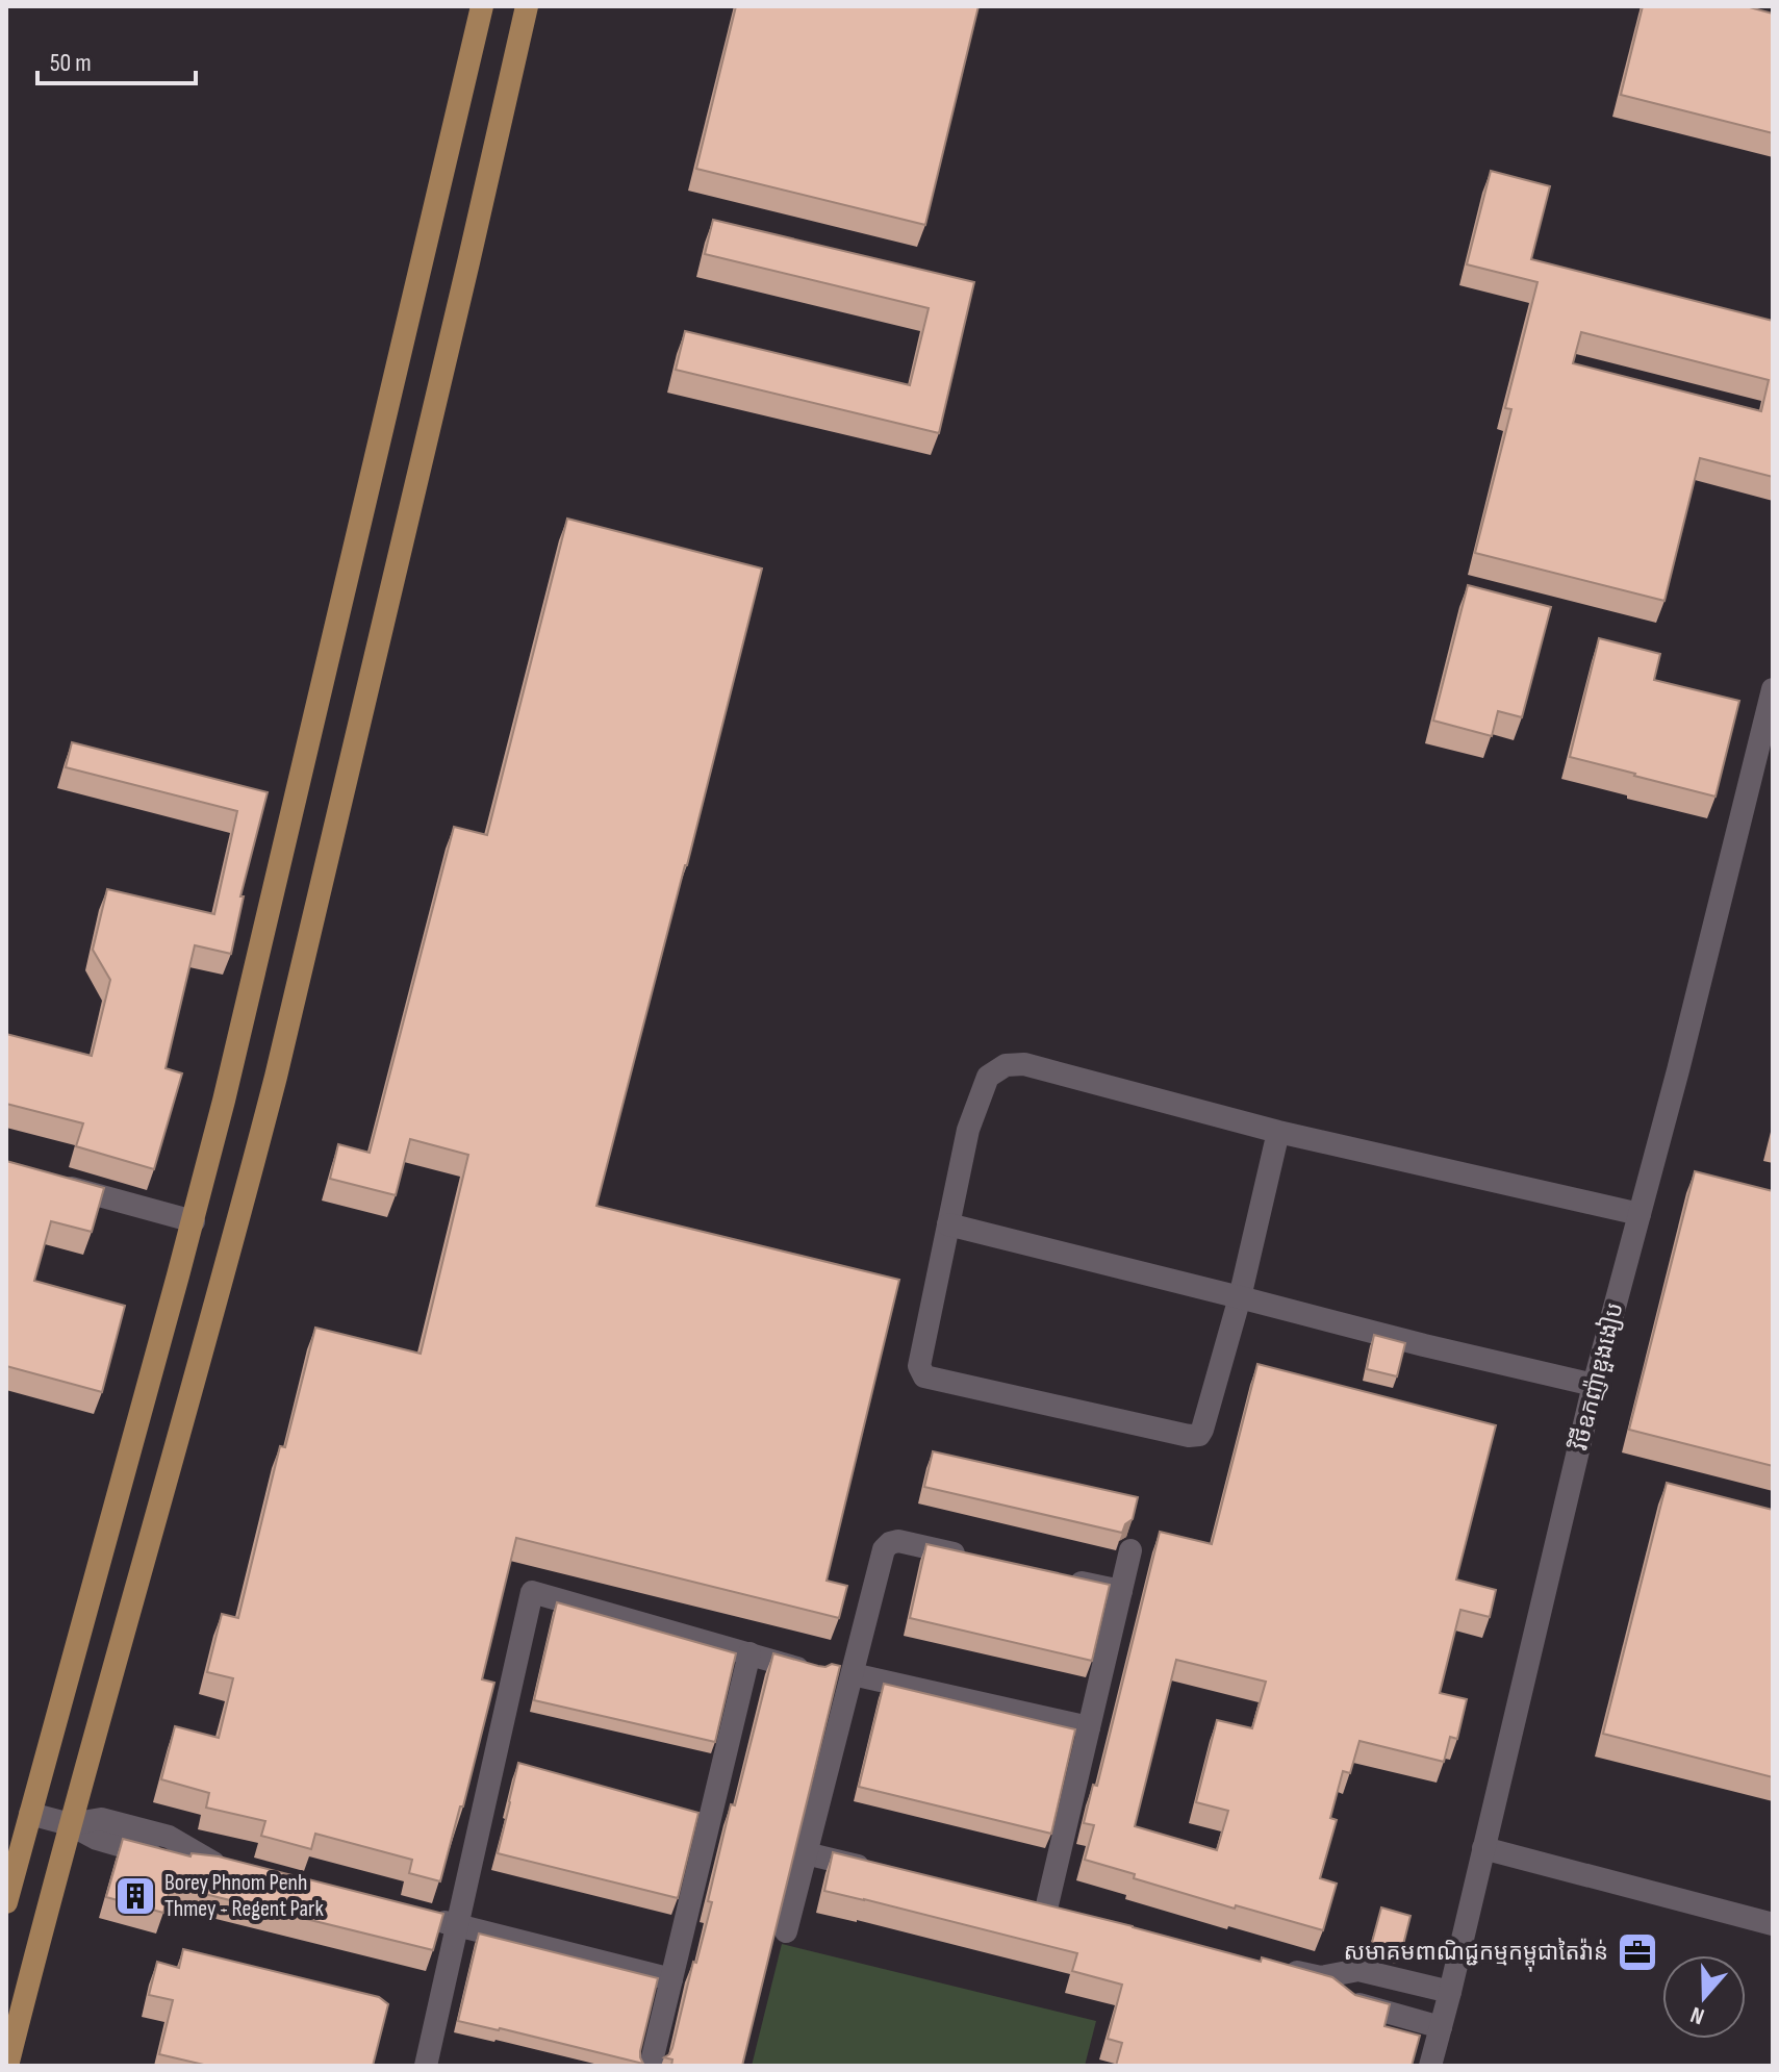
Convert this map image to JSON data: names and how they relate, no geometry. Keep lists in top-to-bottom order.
{
  "streets": {
    "street": ["វិថីឧកញ៉ាឌួងងៀប"]
  },
  "places": {
    "building": ["Borey Phnom Penh Thmey - Regent Park"],
    "office": ["សមាគមពាណិជ្ជកម្មកម្ពុជាតៃវ៉ាន់"]
  },
  "scale_bar": "50 m",
  "north": "bottom"
}
